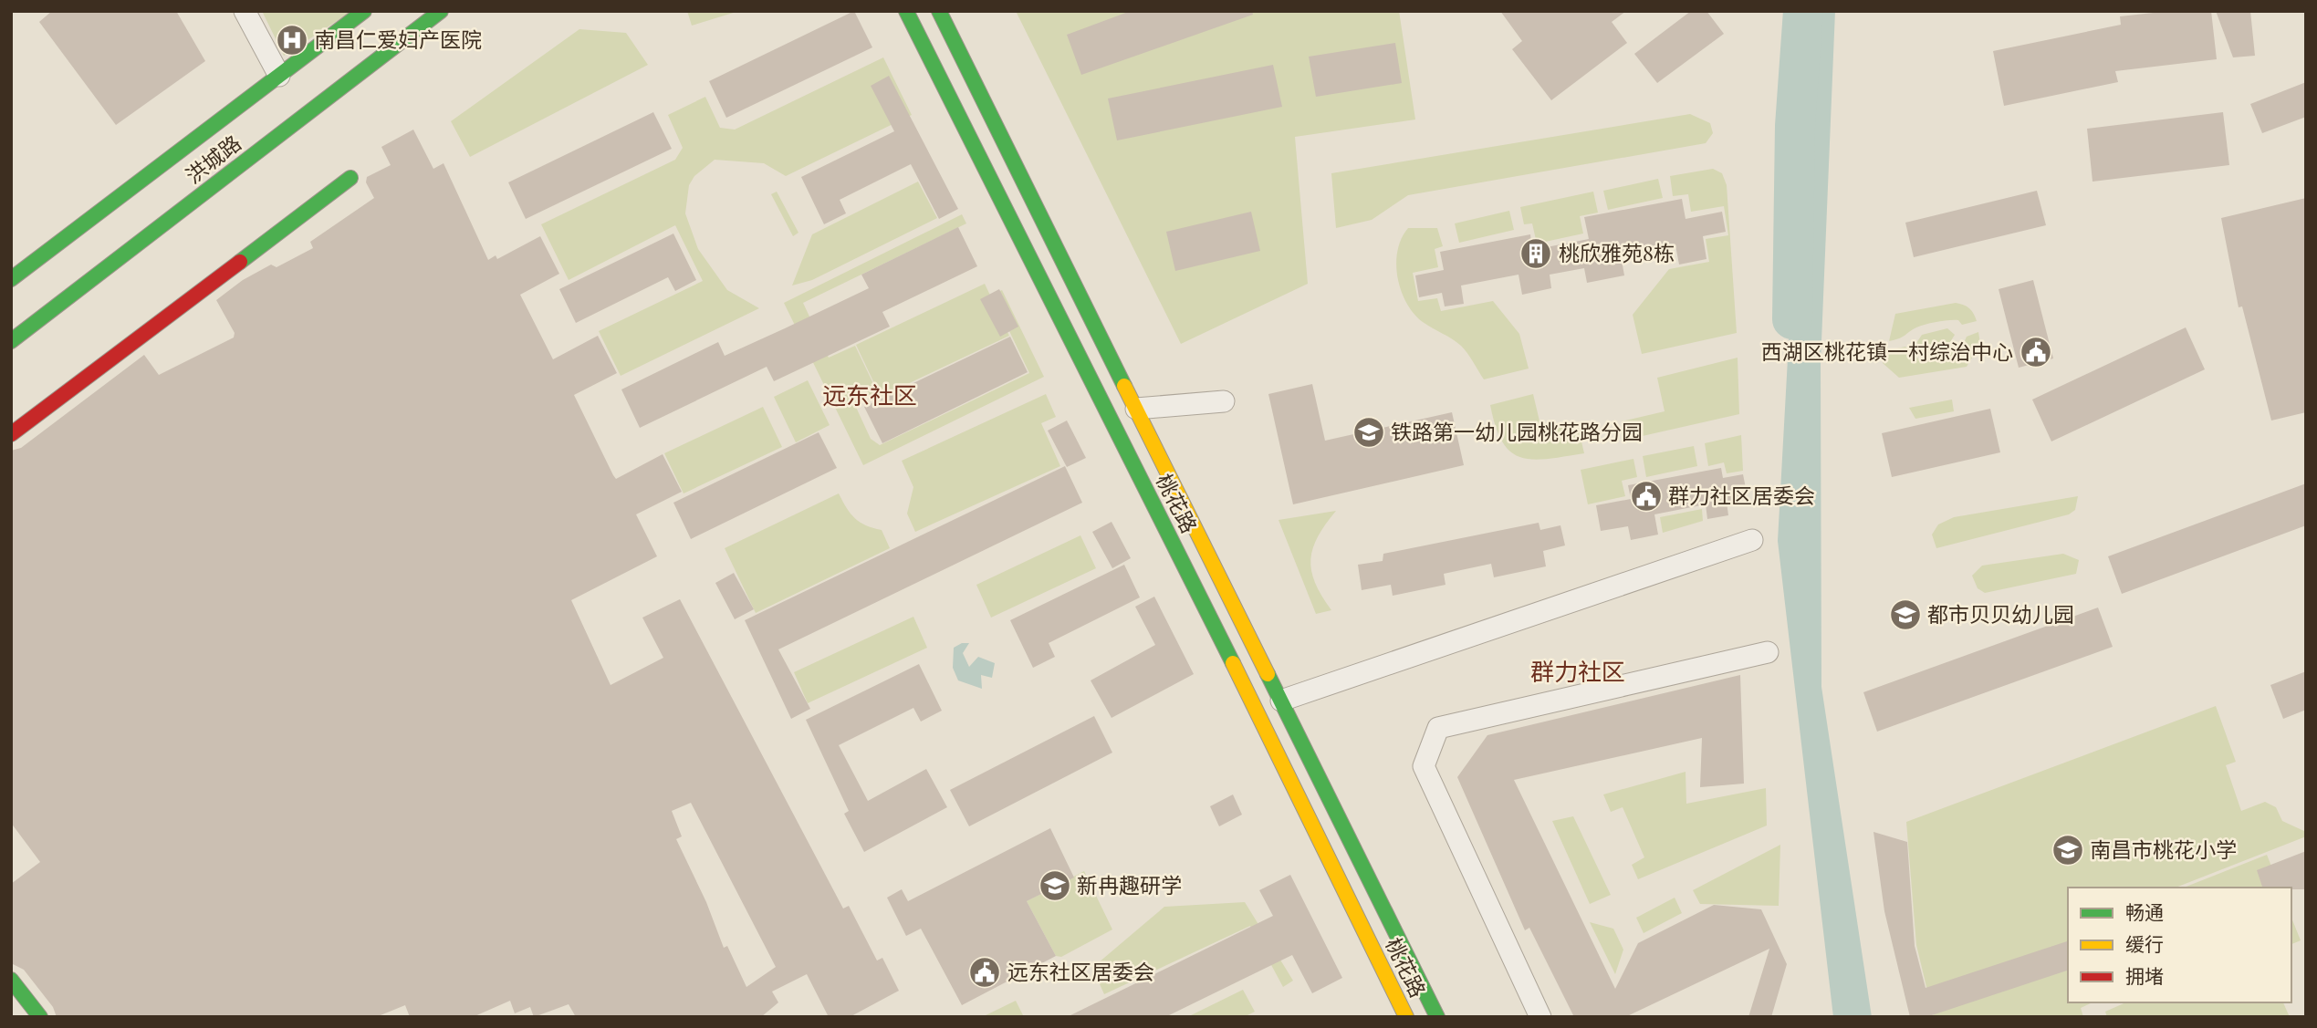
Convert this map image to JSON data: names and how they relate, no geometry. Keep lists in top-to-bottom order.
{
  "streets": {
    "main road": ["洪城路", "桃花路"]
  },
  "districts": ["远东社区", "群力社区"],
  "places": {
    "hospital": ["南昌仁爱妇产医院"],
    "building": ["桃欣雅苑8栋"],
    "public building": ["西湖区桃花镇一村综治中心", "群力社区居委会", "远东社区居委会"],
    "school or university": [
      "铁路第一幼儿园桃花路分园",
      "都市贝贝幼儿园",
      "南昌市桃花小学",
      "新冉趣研学"
    ]
  },
  "legend": ["畅通", "缓行", "拥堵"]
}
